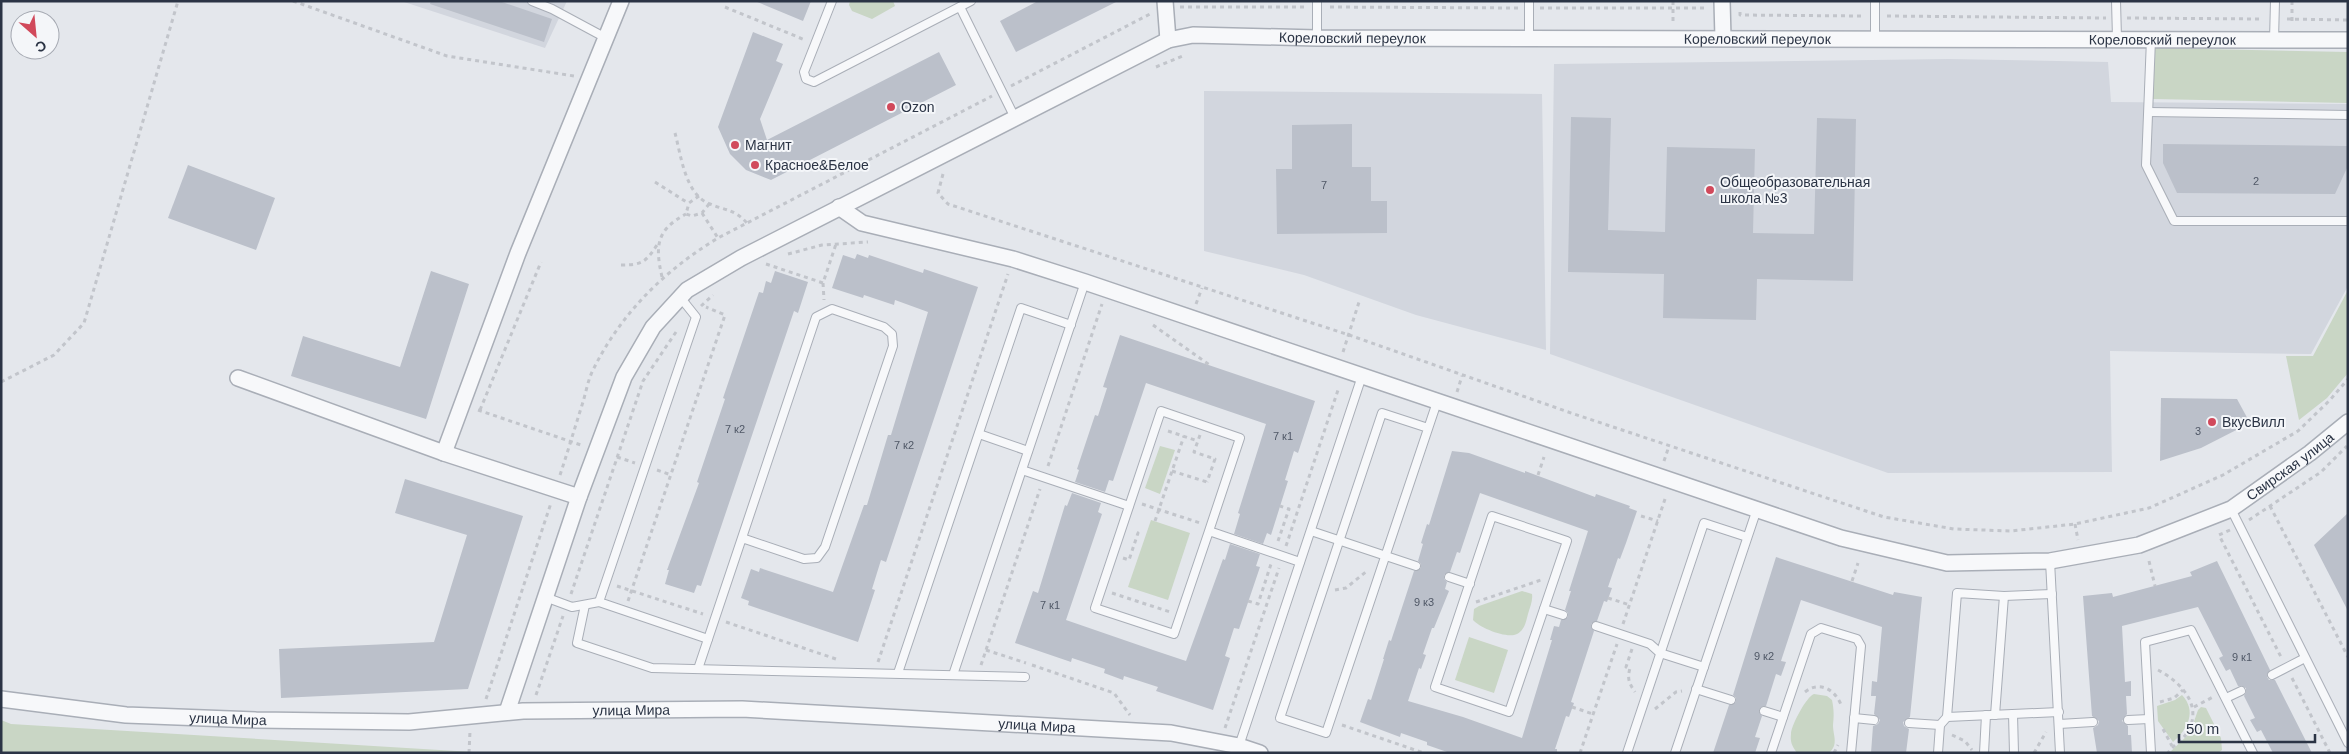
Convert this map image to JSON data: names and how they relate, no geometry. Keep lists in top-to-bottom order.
{
  "streets": {
    "street": ["Кореловский переулок", "Свирская улица", "улица Мира"]
  },
  "crossings": [
    ["Кореловский переулок", "Свирская улица"],
    ["Кореловский переулок", "улица Мира"]
  ],
  "places": [
    "Ozon",
    "Магнит",
    "Красное&Белое",
    "Общеобразовательная школа №3",
    "ВкусВилл"
  ],
  "house_numbers": [
    "2",
    "7",
    "7 к2",
    "3",
    "7 к1",
    "7 к2",
    "9 к3",
    "7 к1",
    "9 к2",
    "9 к1"
  ],
  "scale_bar": "50 m",
  "north": "bottom right"
}
